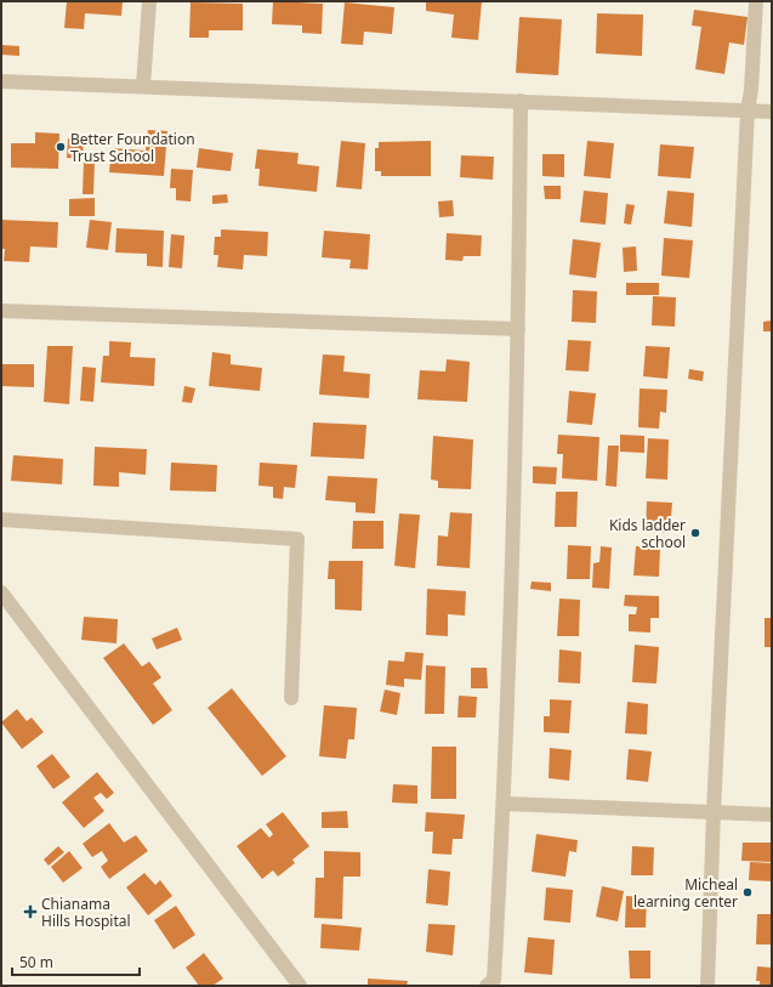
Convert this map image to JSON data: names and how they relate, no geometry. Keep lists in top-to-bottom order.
{
  "places": {
    "other": ["Better Foundation Trust School", "Kids ladder school", "Micheal learning center"],
    "health": ["Chianama Hills Hospital"]
  },
  "scale_bar": "50 m"
}
